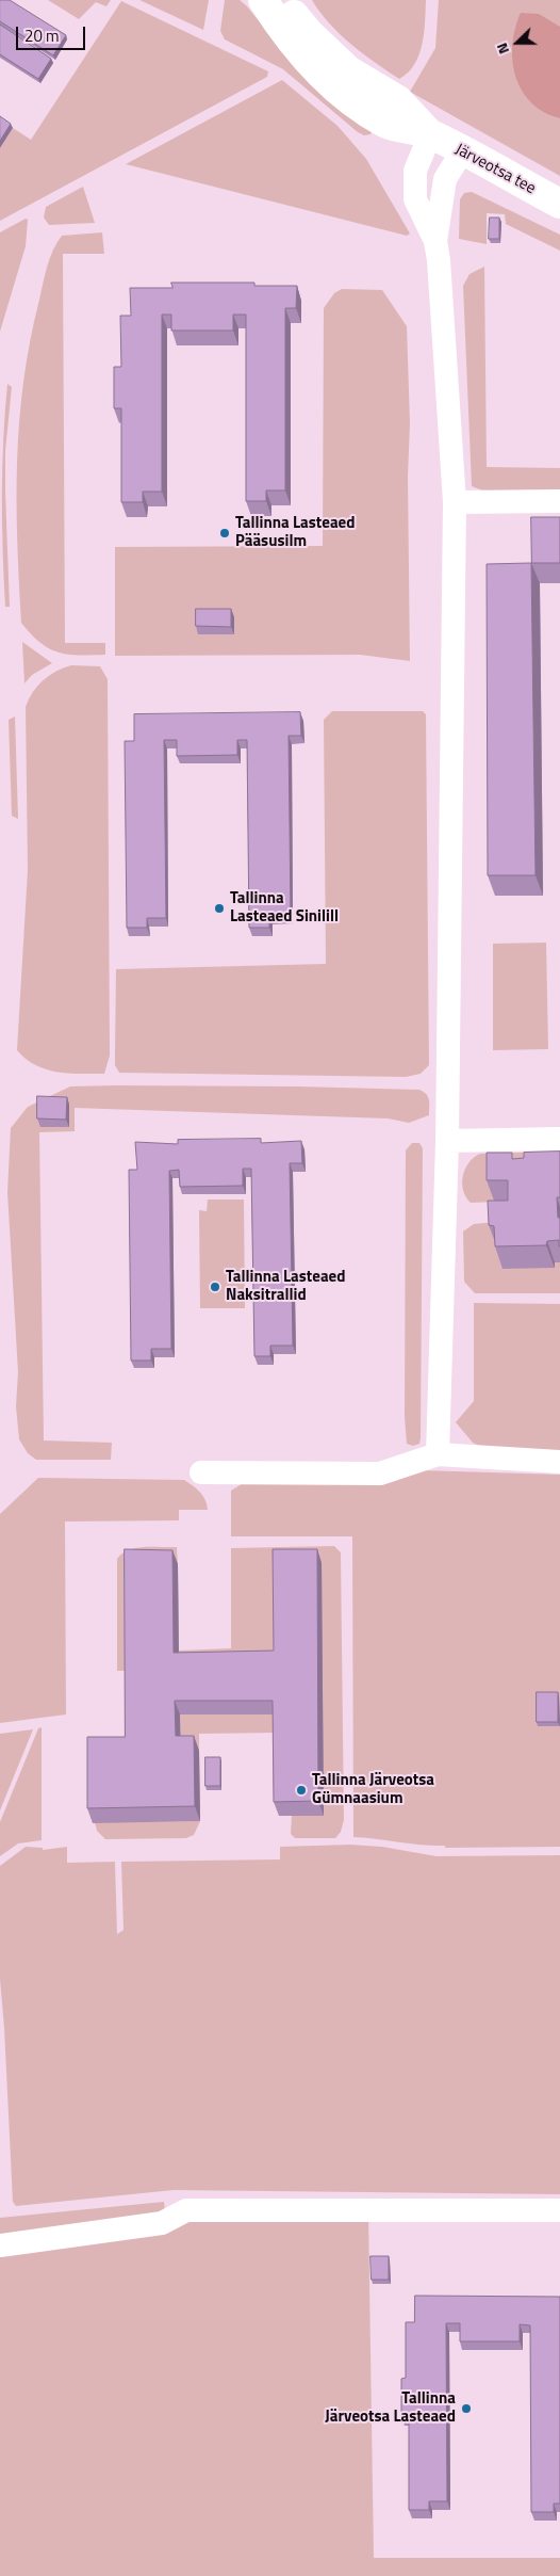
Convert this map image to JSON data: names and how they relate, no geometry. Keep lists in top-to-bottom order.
{
  "streets": {
    "main road": ["Järveotsa tee"]
  },
  "places": [
    "Tallinna Lasteaed Pääsusilm",
    "Tallinna Lasteaed Sinilill",
    "Tallinna Lasteaed Naksitrallid",
    "Tallinna Järveotsa Gümnaasium",
    "Tallinna Järveotsa Lasteaed"
  ],
  "scale_bar": "20 m",
  "north": "left"
}
